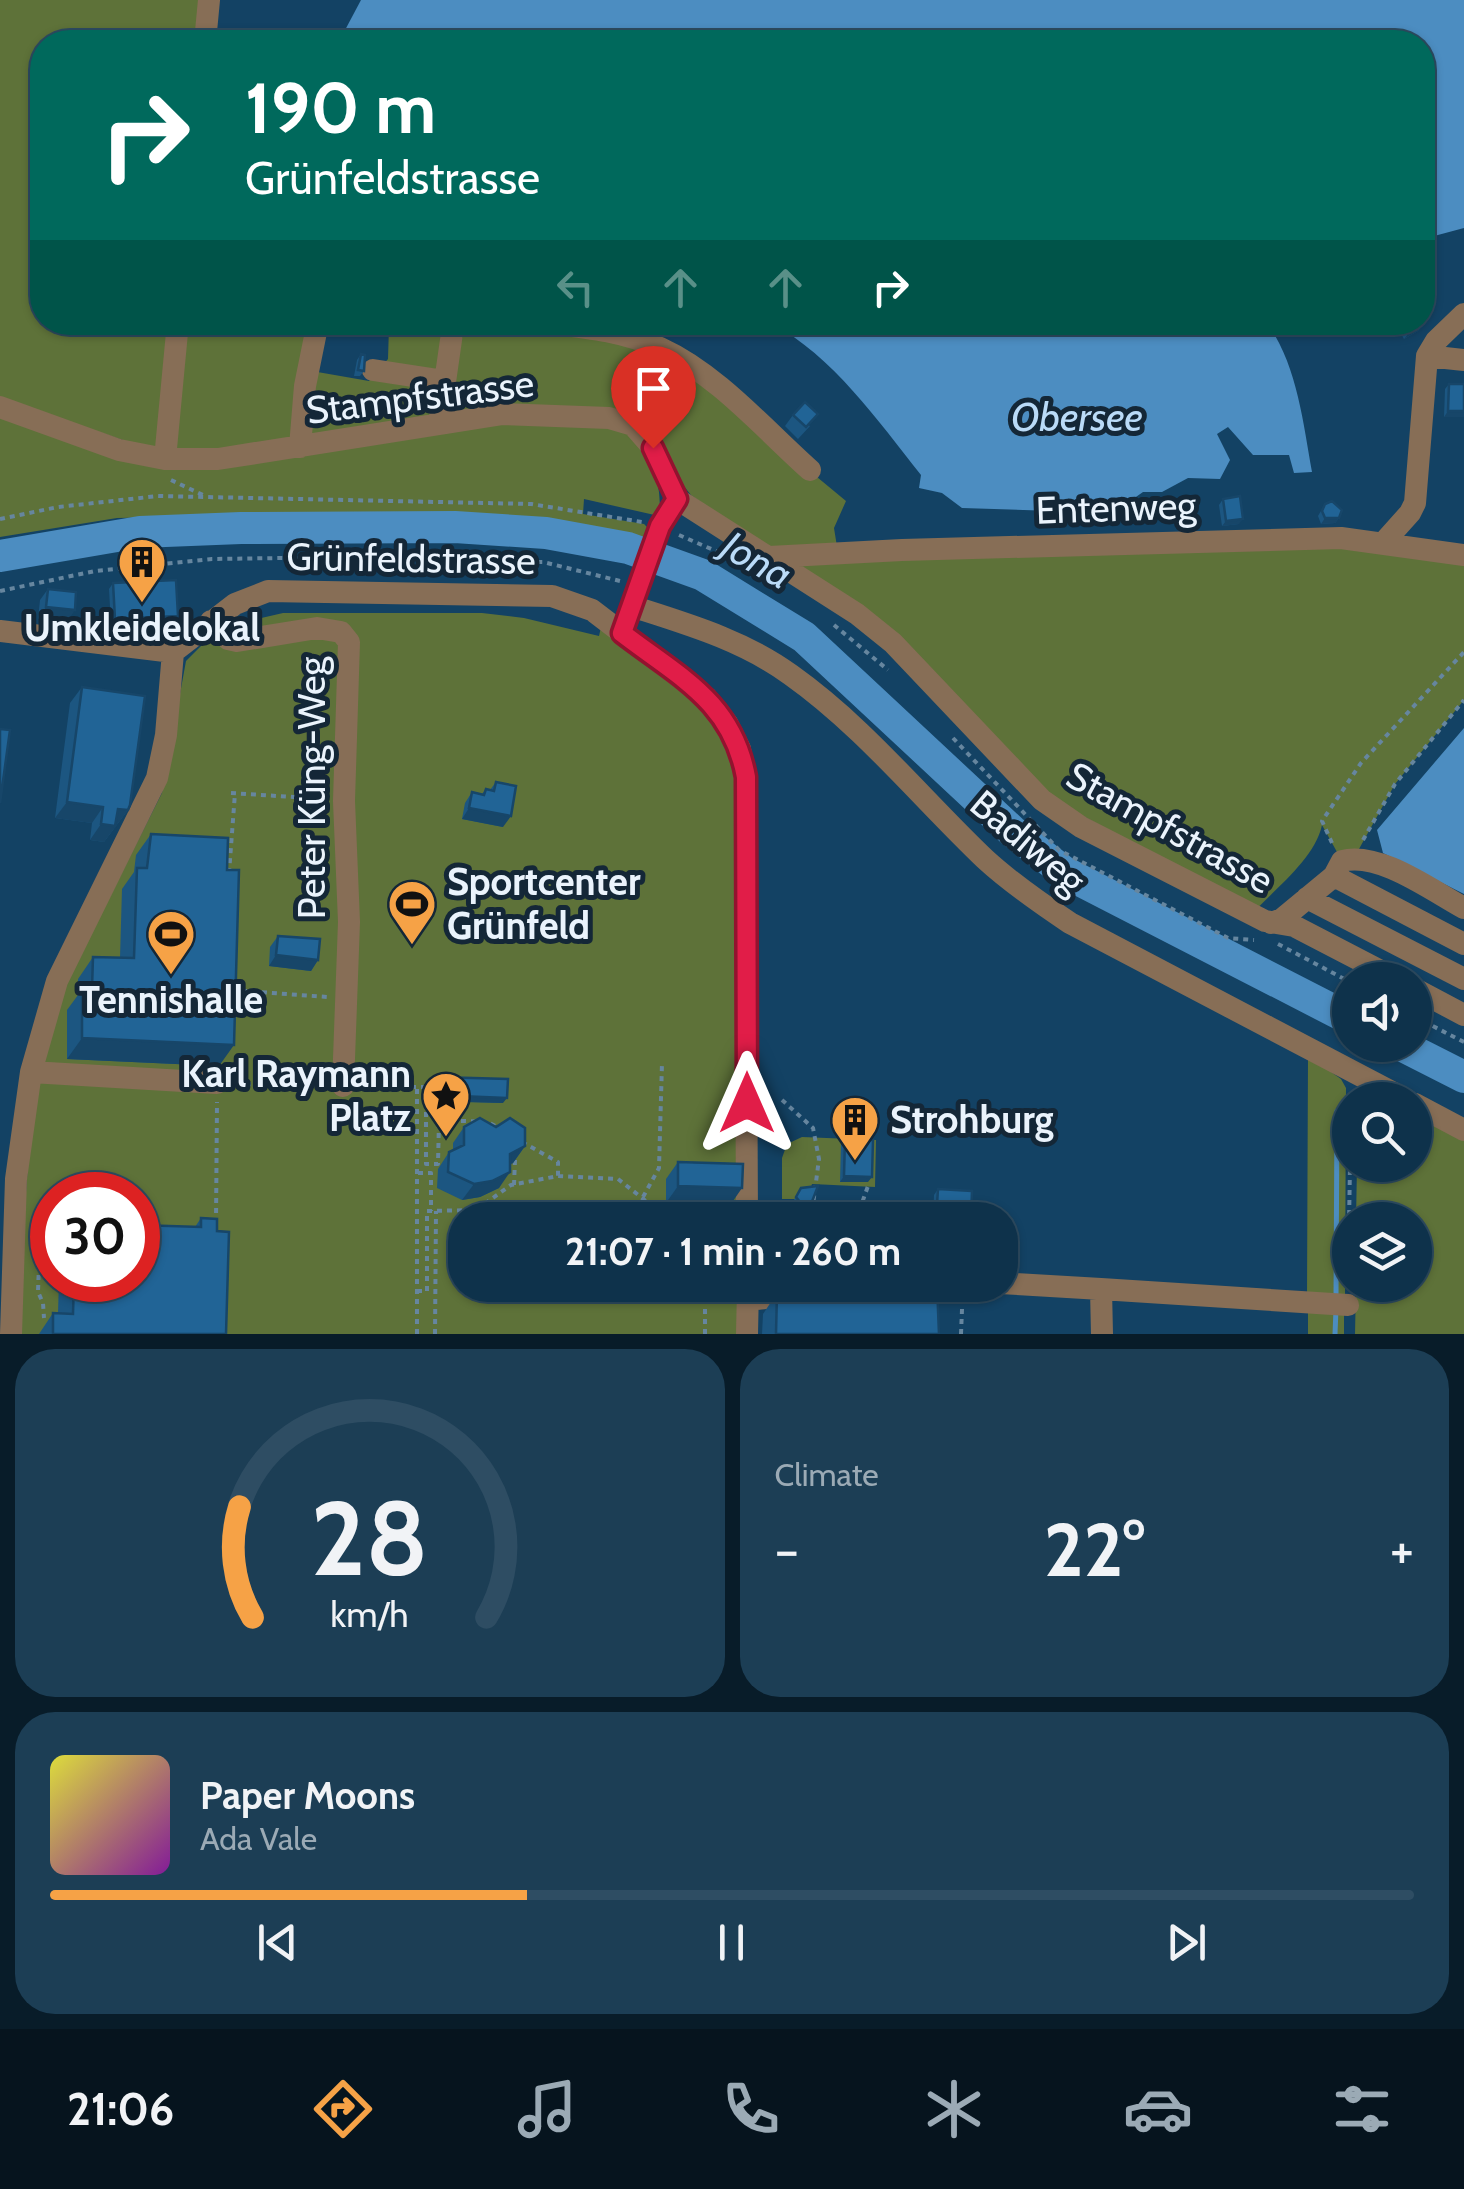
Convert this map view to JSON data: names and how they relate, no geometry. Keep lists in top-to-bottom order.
{
  "streets": {
    "street": [
      "Stampfstrasse",
      "Entenweg",
      "Grünfeldstrasse",
      "Peter Küng-Weg",
      "Badiweg"
    ]
  },
  "crossings": [
    ["Stampfstrasse", "Entenweg"],
    ["Grünfeldstrasse", "Peter Küng-Weg"]
  ],
  "water": ["Obersee", "Jona"],
  "places": {
    "building": ["Umkleidelokal", "Strohburg"],
    "sports": ["Sportcenter Grünfeld", "Tennishalle"],
    "place": ["Karl Raymann Platz"]
  },
  "page": {
    "turn": ["190 m", "Grünfeldstrasse"],
    "limit": "30",
    "trip": "21:07 · 1 min · 260 m",
    "tile": "Climate",
    "heat": ["−", "22°", "+"],
    "song": ["Paper Moons", "Ada Vale"],
    "tabs": "21:06",
    "gauge": ["28", "km/h"]
  }
}
